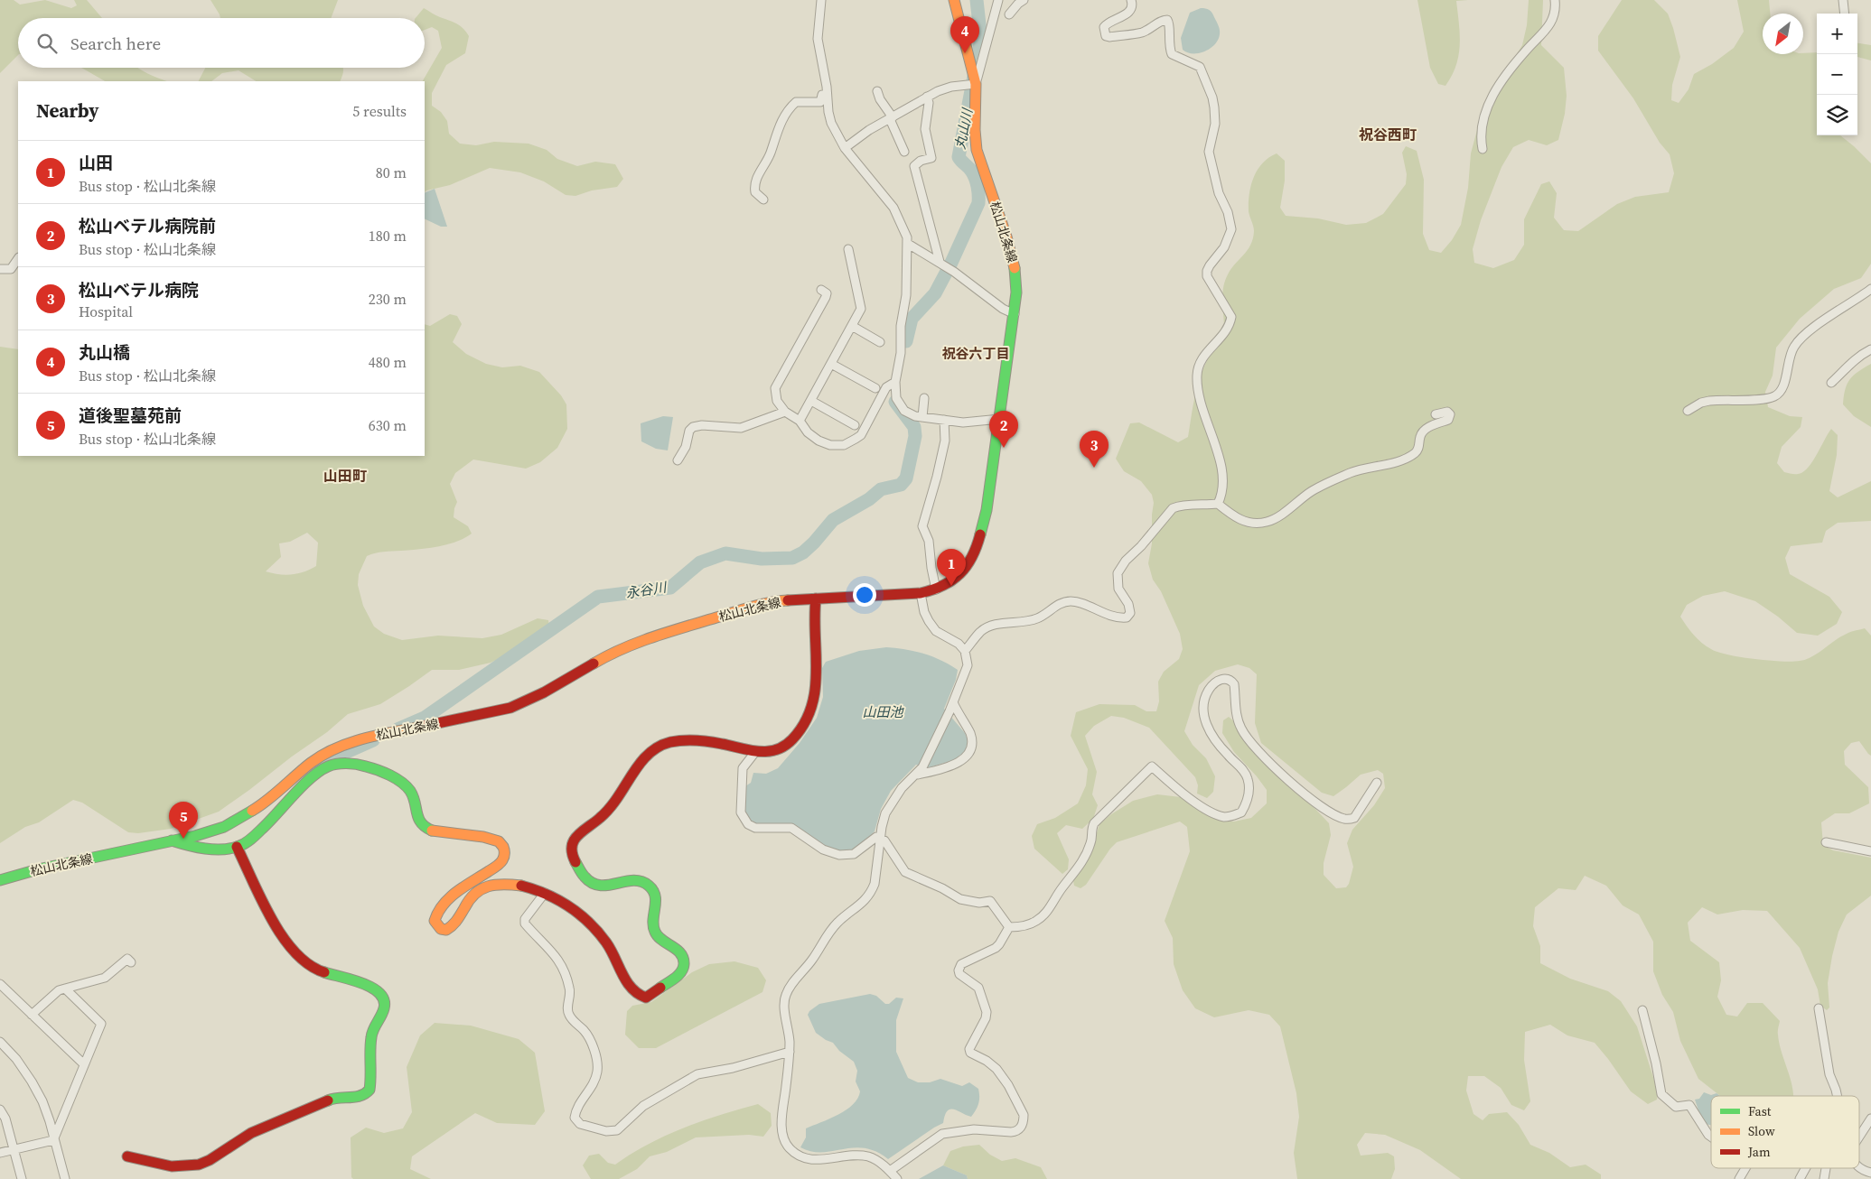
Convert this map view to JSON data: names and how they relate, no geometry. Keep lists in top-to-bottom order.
{
  "streets": {
    "street": ["松山北条線"]
  },
  "districts": ["祝谷西町", "祝谷六丁目", "山田町"],
  "water": ["丸山川", "永谷川", "山田池"],
  "legend": ["Fast", "Slow", "Jam"],
  "north": "bottom left",
  "page": {
    "map_buttons": ["+", "−"],
    "pins": [
      "4",
      "2",
      "3",
      "1",
      "5"
    ],
    "search": "Search here",
    "heading": ["Nearby", "5 results"],
    "list": [
      {
        "mark": "1",
        "name": "山田",
        "note": "Bus stop · 松山北条線",
        "value": "80 m"
      },
      {
        "mark": "2",
        "name": "松山ベテル病院前",
        "note": "Bus stop · 松山北条線",
        "value": "180 m"
      },
      {
        "mark": "3",
        "name": "松山ベテル病院",
        "note": "Hospital",
        "value": "230 m"
      },
      {
        "mark": "4",
        "name": "丸山橋",
        "note": "Bus stop · 松山北条線",
        "value": "480 m"
      },
      {
        "mark": "5",
        "name": "道後聖墓苑前",
        "note": "Bus stop · 松山北条線",
        "value": "630 m"
      }
    ]
  }
}
